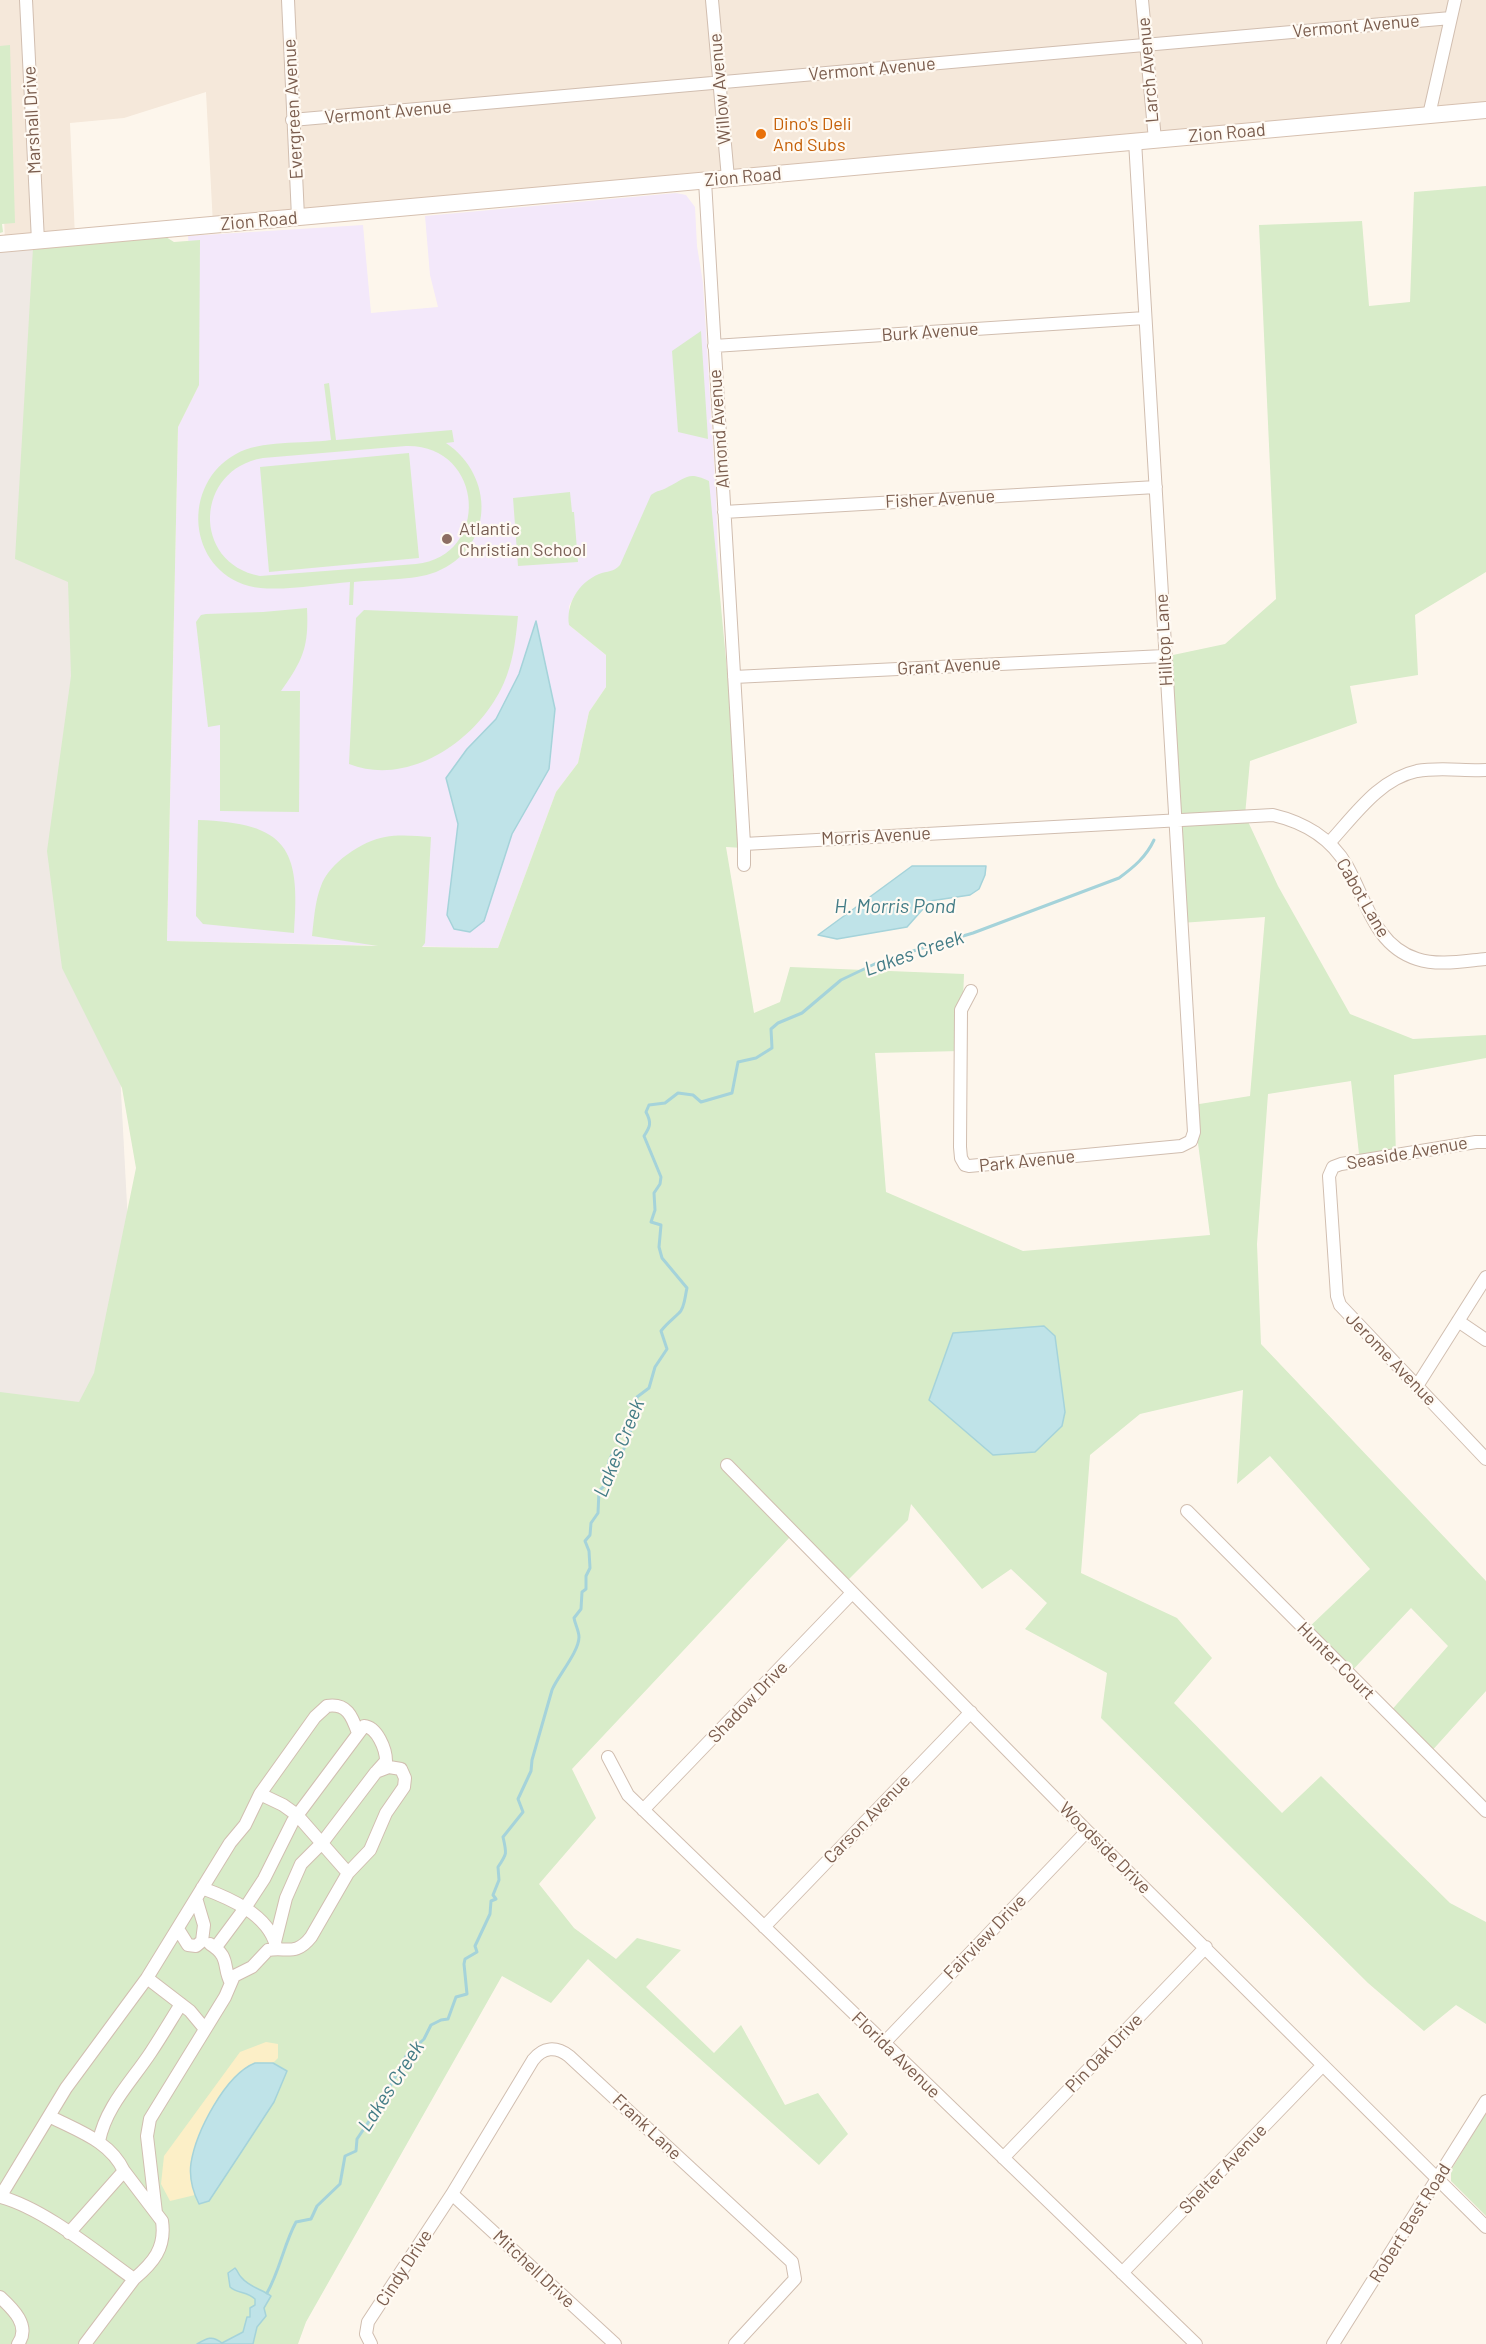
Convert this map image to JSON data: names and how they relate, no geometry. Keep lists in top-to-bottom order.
{
  "streets": {
    "street": [
      "Vermont Avenue",
      "Larch Avenue",
      "Willow Avenue",
      "Evergreen Avenue",
      "Marshall Drive",
      "Zion Road",
      "Burk Avenue",
      "Almond Avenue",
      "Fisher Avenue",
      "Hilltop Lane",
      "Grant Avenue",
      "Morris Avenue",
      "Cabot Lane",
      "Seaside Avenue",
      "Park Avenue",
      "Jerome Avenue",
      "Hunter Court",
      "Shadow Drive",
      "Carson Avenue",
      "Woodside Drive",
      "Fairview Drive",
      "Pin Oak Drive",
      "Florida Avenue",
      "Frank Lane",
      "Shelter Avenue",
      "Robert Best Road",
      "Cindy Drive",
      "Mitchell Drive"
    ]
  },
  "crossings": [
    ["Vermont Avenue", "Larch Avenue"],
    ["Vermont Avenue", "Willow Avenue"],
    ["Vermont Avenue", "Evergreen Avenue"],
    ["Larch Avenue", "Zion Road"],
    ["Willow Avenue", "Zion Road"],
    ["Evergreen Avenue", "Zion Road"],
    ["Marshall Drive", "Zion Road"],
    ["Zion Road", "Almond Avenue"],
    ["Zion Road", "Hilltop Lane"],
    ["Burk Avenue", "Almond Avenue"],
    ["Burk Avenue", "Hilltop Lane"],
    ["Almond Avenue", "Fisher Avenue"],
    ["Almond Avenue", "Grant Avenue"],
    ["Fisher Avenue", "Hilltop Lane"],
    ["Hilltop Lane", "Grant Avenue"],
    ["Hilltop Lane", "Morris Avenue"],
    ["Hilltop Lane", "Cabot Lane"],
    ["Hilltop Lane", "Park Avenue"],
    ["Morris Avenue", "Cabot Lane"],
    ["Seaside Avenue", "Jerome Avenue"],
    ["Shadow Drive", "Woodside Drive"],
    ["Shadow Drive", "Florida Avenue"],
    ["Carson Avenue", "Woodside Drive"],
    ["Carson Avenue", "Florida Avenue"],
    ["Woodside Drive", "Fairview Drive"],
    ["Woodside Drive", "Pin Oak Drive"],
    ["Woodside Drive", "Shelter Avenue"],
    ["Woodside Drive", "Robert Best Road"],
    ["Fairview Drive", "Florida Avenue"],
    ["Pin Oak Drive", "Florida Avenue"],
    ["Florida Avenue", "Shelter Avenue"],
    ["Frank Lane", "Cindy Drive"],
    ["Frank Lane", "Mitchell Drive"],
    ["Cindy Drive", "Mitchell Drive"]
  ],
  "water": ["H. Morris Pond", "Lakes Creek"],
  "places": ["Dino's Deli And Subs", "Atlantic Christian School"]
}
